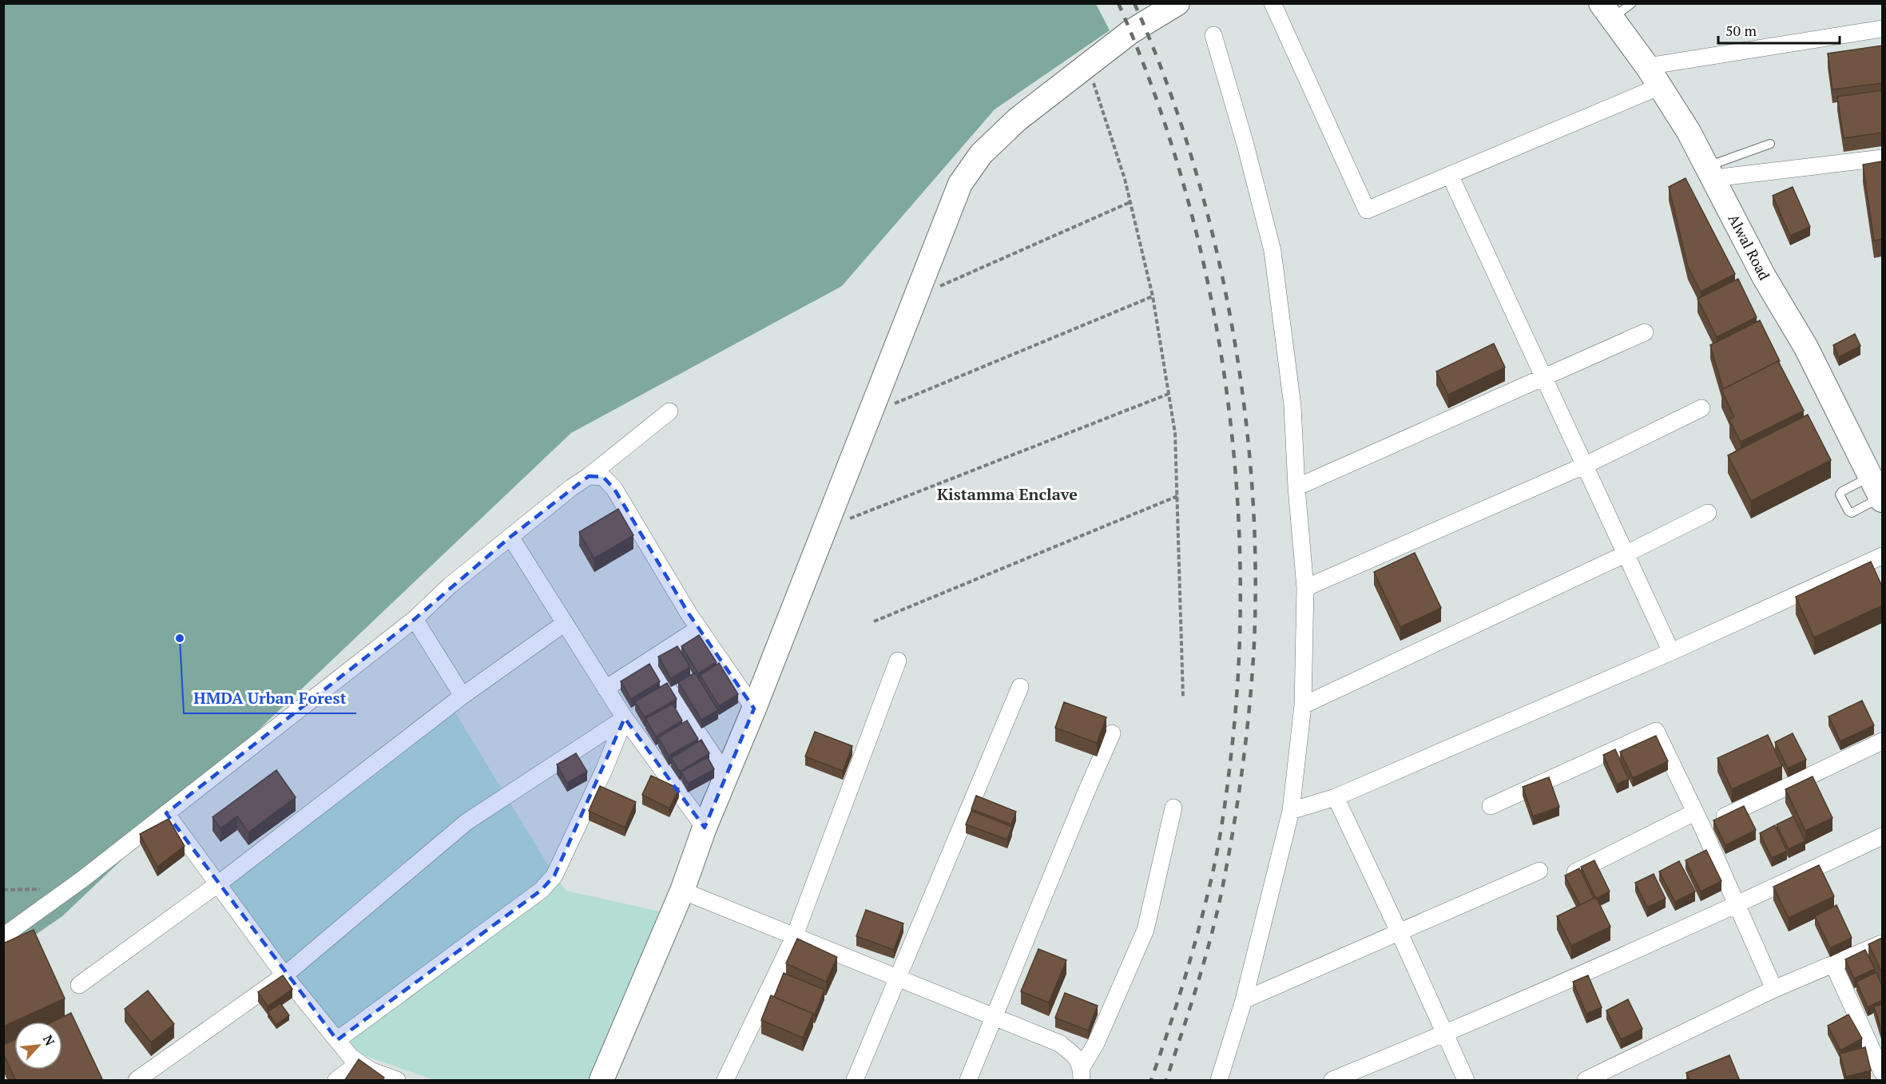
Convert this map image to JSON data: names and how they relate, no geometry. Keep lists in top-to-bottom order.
{
  "streets": {
    "street": ["Alwal Road"]
  },
  "districts": ["Kistamma Enclave"],
  "places": ["HMDA Urban Forest"],
  "scale_bar": "50 m",
  "north": "top right"
}
